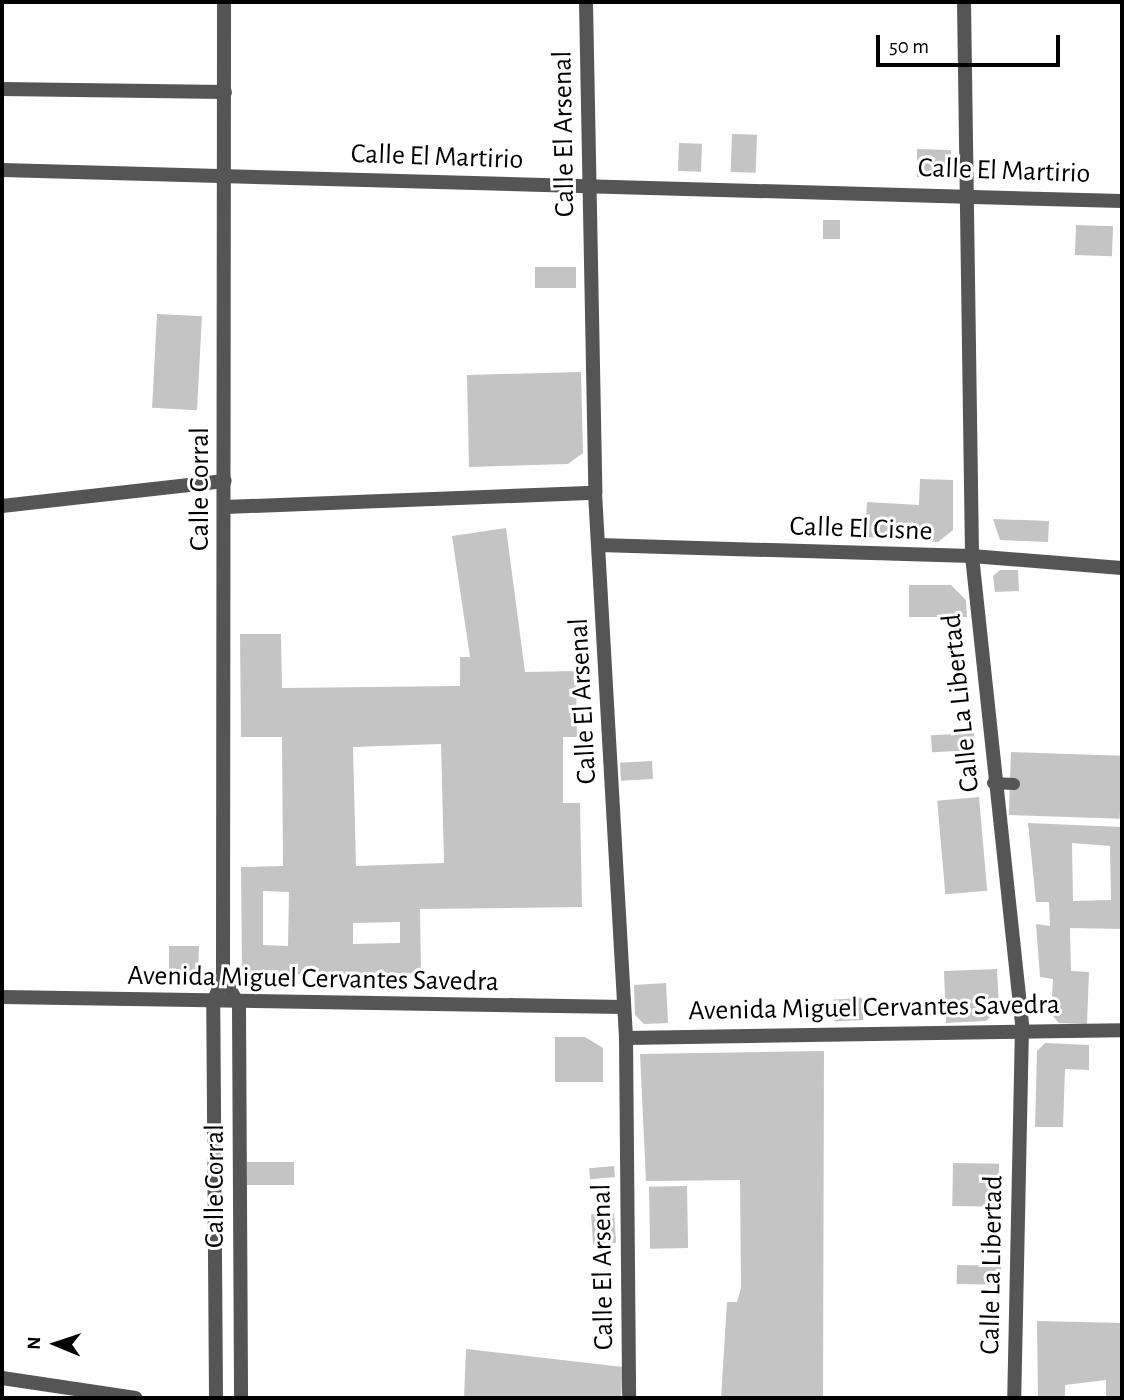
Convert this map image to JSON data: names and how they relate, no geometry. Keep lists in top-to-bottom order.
{
  "streets": {
    "street": [
      "Calle El Arsenal",
      "Calle El Martirio",
      "Calle Corral",
      "Calle El Cisne",
      "Calle La Libertad",
      "Avenida Miguel Cervantes Savedra"
    ]
  },
  "crossings": [
    ["Calle El Arsenal", "Calle El Martirio"],
    ["Calle El Arsenal", "Calle El Cisne"],
    ["Calle El Arsenal", "Avenida Miguel Cervantes Savedra"],
    ["Calle El Martirio", "Calle Corral"],
    ["Calle El Martirio", "Calle La Libertad"],
    ["Calle Corral", "Avenida Miguel Cervantes Savedra"],
    ["Calle El Cisne", "Calle La Libertad"],
    ["Calle La Libertad", "Avenida Miguel Cervantes Savedra"]
  ],
  "scale_bar": "50 m",
  "north": "left"
}
